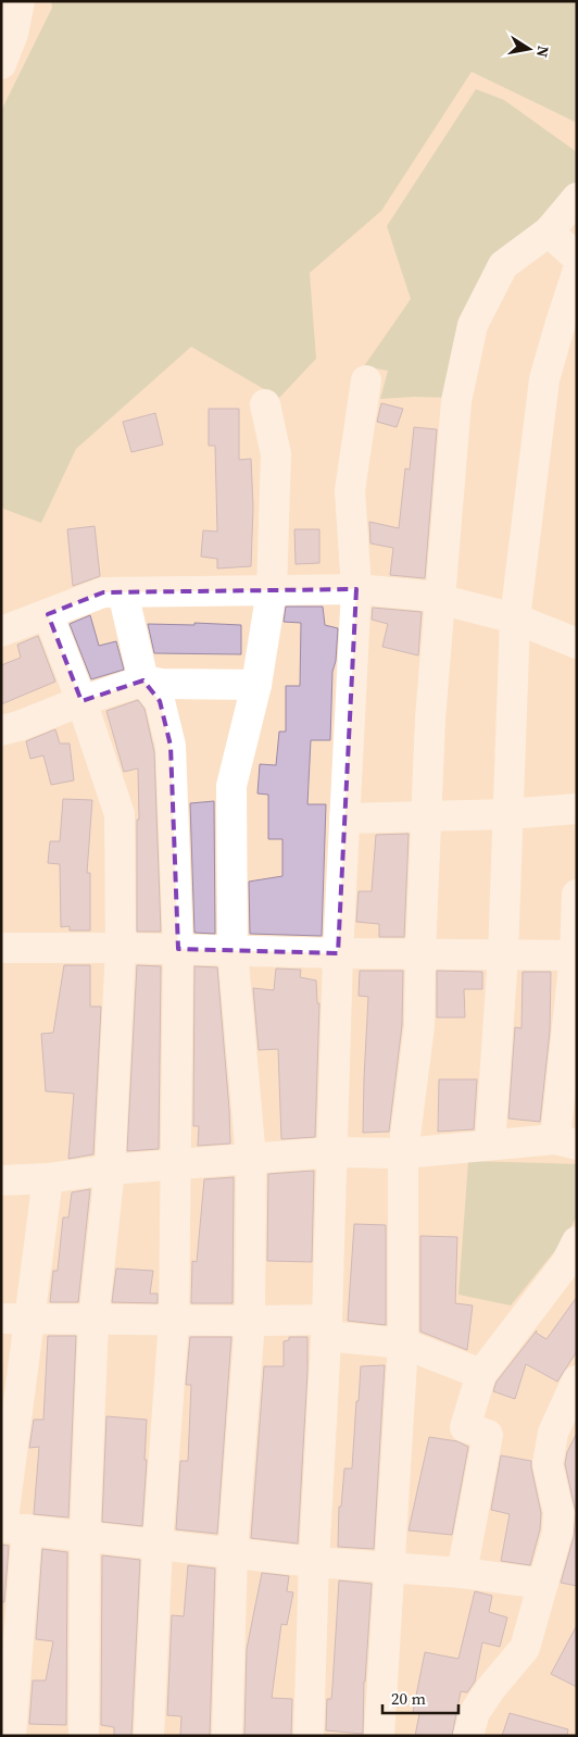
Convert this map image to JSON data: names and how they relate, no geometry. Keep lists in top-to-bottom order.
{
  "scale_bar": "20 m",
  "north": "right"
}
